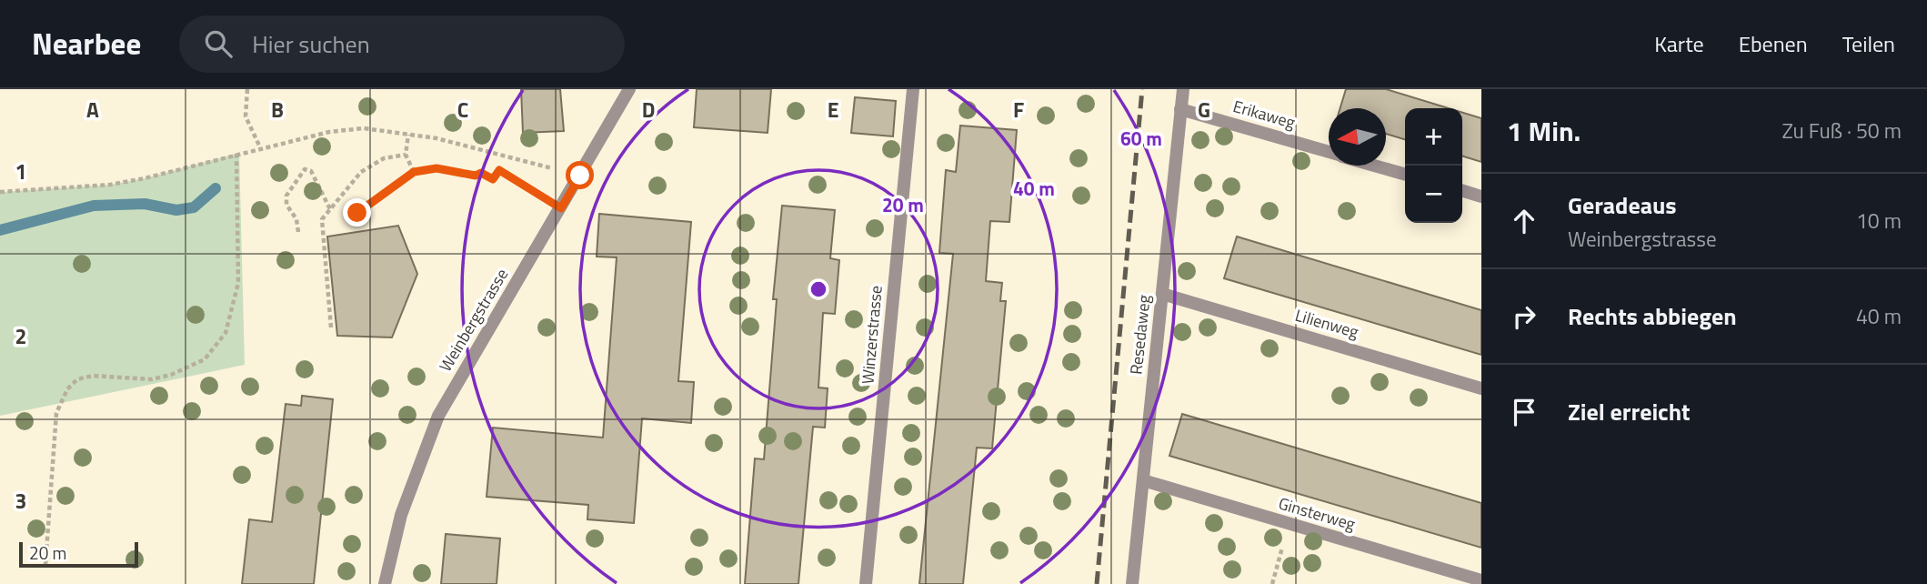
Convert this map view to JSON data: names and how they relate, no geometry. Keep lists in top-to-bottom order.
{
  "streets": {
    "street": [
      "Erikaweg",
      "Weinbergstrasse",
      "Lilienweg",
      "Winzerstrasse",
      "Resedaweg",
      "Ginsterweg"
    ]
  },
  "crossings": [
    ["Erikaweg", "Resedaweg"],
    ["Lilienweg", "Resedaweg"],
    ["Resedaweg", "Ginsterweg"]
  ],
  "scale_bar": "20 m",
  "north": "left",
  "page": {
    "header": "Nearbee",
    "search": "Hier suchen",
    "nav": ["Karte", "Ebenen", "Teilen"],
    "heading": ["1 Min.", "Zu Fuß · 50 m"],
    "map_buttons": ["+", "−"],
    "list": [
      ["Geradeaus", "Weinbergstrasse", "10 m"],
      ["Rechts abbiegen", "40 m"],
      "Ziel erreicht"
    ],
    "scale": "20 m"
  },
  "grid": {
    "columns": [
      "A",
      "B",
      "C",
      "D",
      "E",
      "F",
      "G"
    ],
    "rows": ["1", "2", "3"]
  },
  "rings": ["60 m", "40 m", "20 m"]
}
